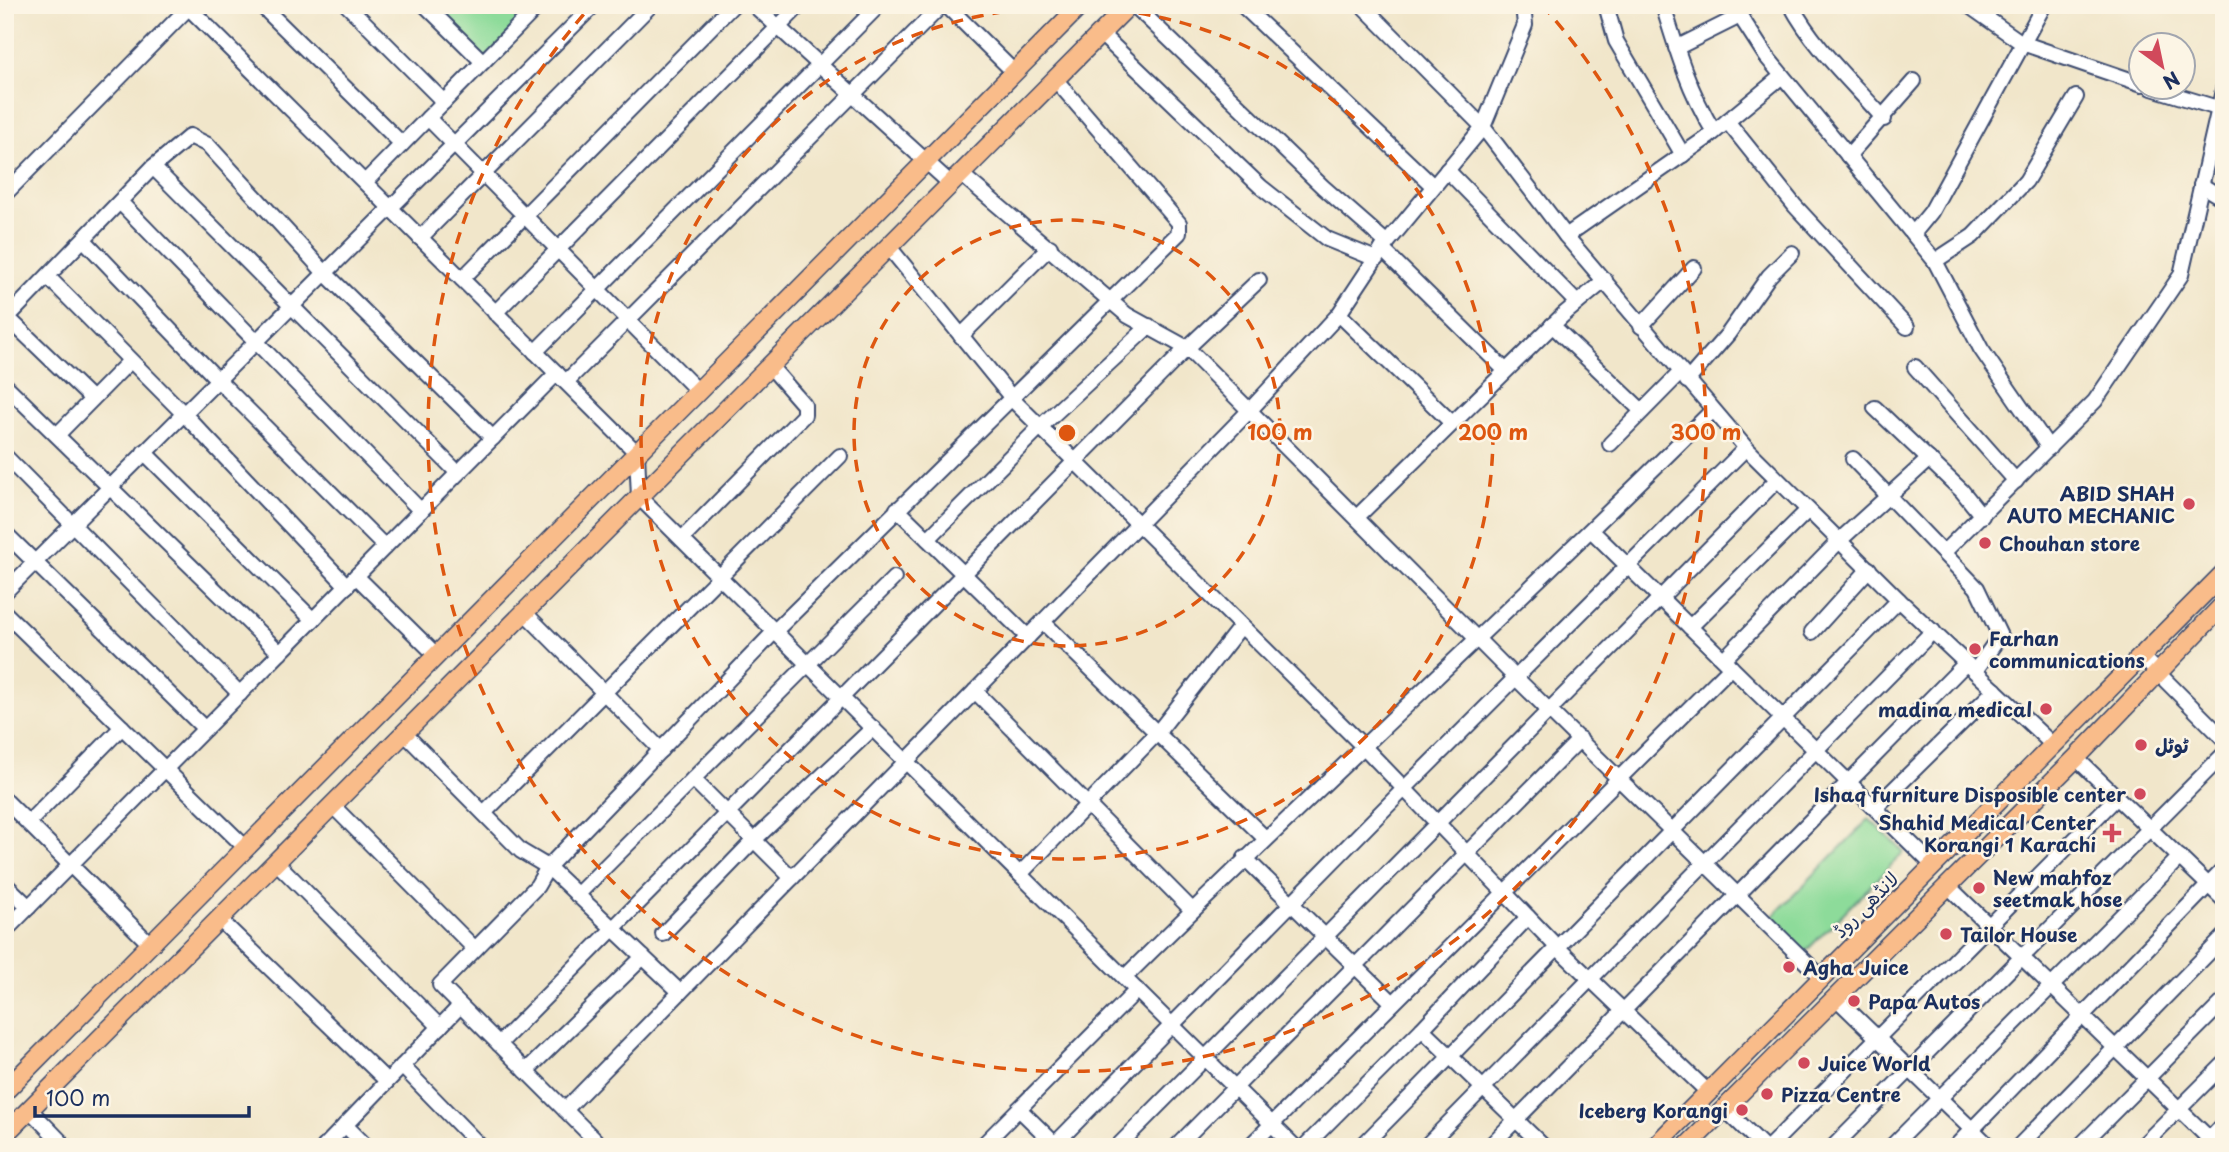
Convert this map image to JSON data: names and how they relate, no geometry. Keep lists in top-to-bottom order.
{
  "streets": {
    "main road": ["لانڈھی روڈ"]
  },
  "places": {
    "other": [
      "ABID SHAH AUTO MECHANIC",
      "Chouhan store",
      "Farhan communications",
      "madina medical",
      "ٹوٹل",
      "Ishaq furniture Disposible center",
      "New mahfoz seetmak hose",
      "Tailor House",
      "Agha Juice",
      "Papa Autos",
      "Juice World",
      "Pizza Centre",
      "Iceberg Korangi"
    ],
    "health": ["Shahid Medical Center Korangi 1 Karachi"]
  },
  "scale_bar": "100 m",
  "north": "bottom right",
  "rings": ["100 m", "200 m", "300 m"]
}
